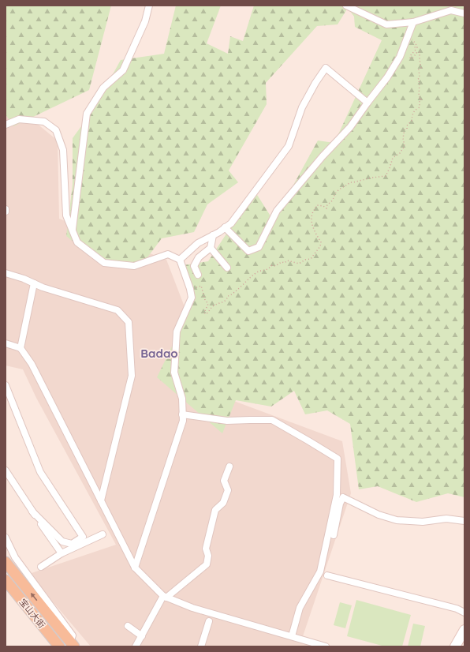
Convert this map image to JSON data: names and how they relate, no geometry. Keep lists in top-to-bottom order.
{
  "streets": {
    "main road": ["宝山大街"]
  },
  "districts": ["Badao"]
}
